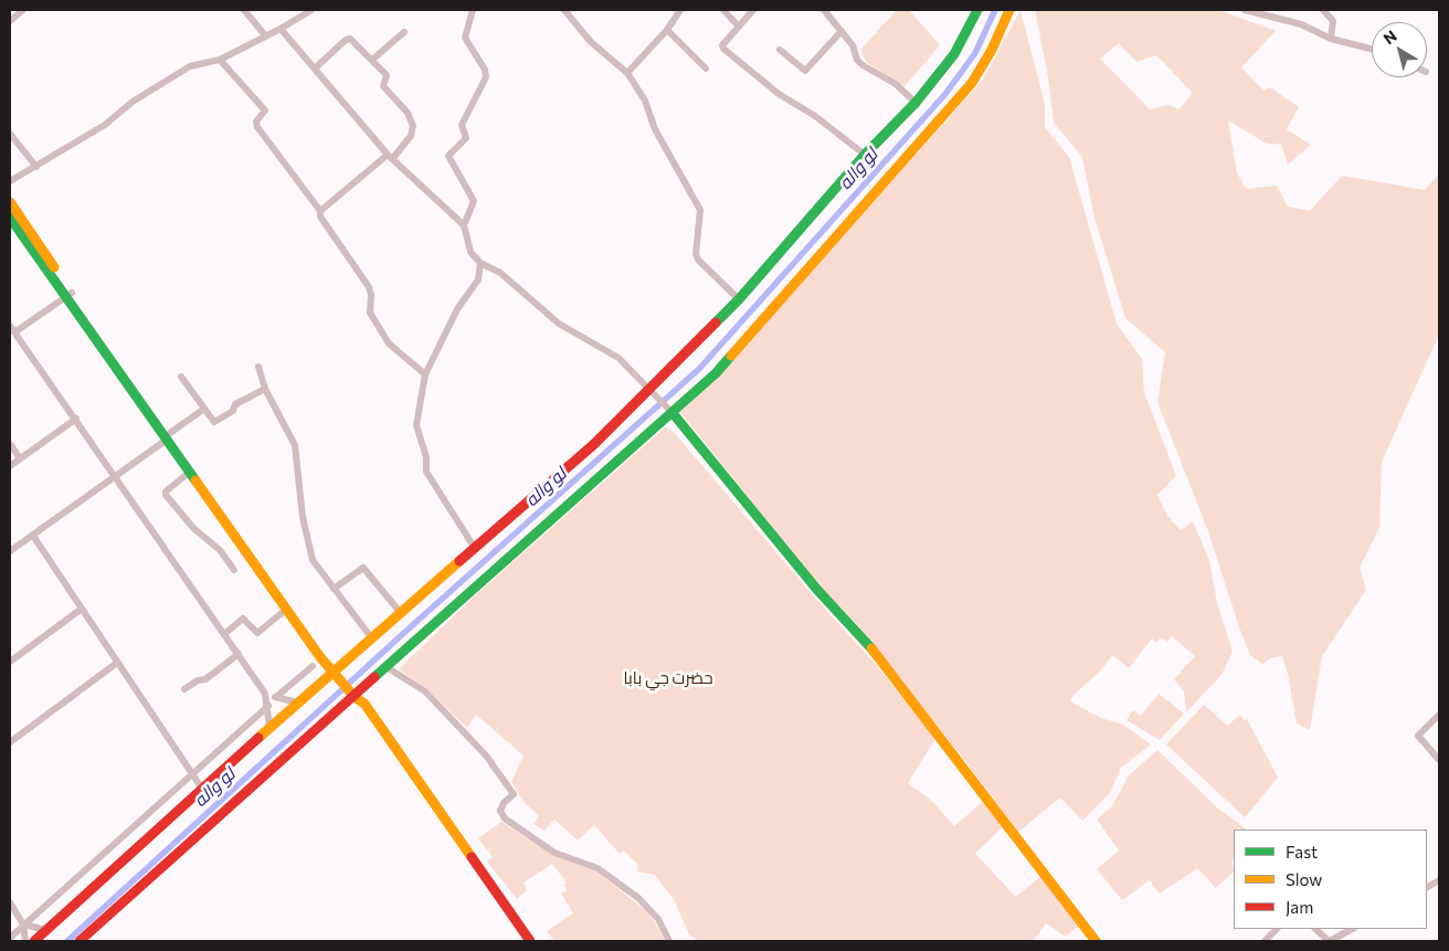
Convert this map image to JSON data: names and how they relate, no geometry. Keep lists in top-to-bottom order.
{
  "water": ["لو واله"],
  "parks": ["حضرت جي بابا"],
  "legend": ["Fast", "Slow", "Jam"],
  "north": "top left"
}
